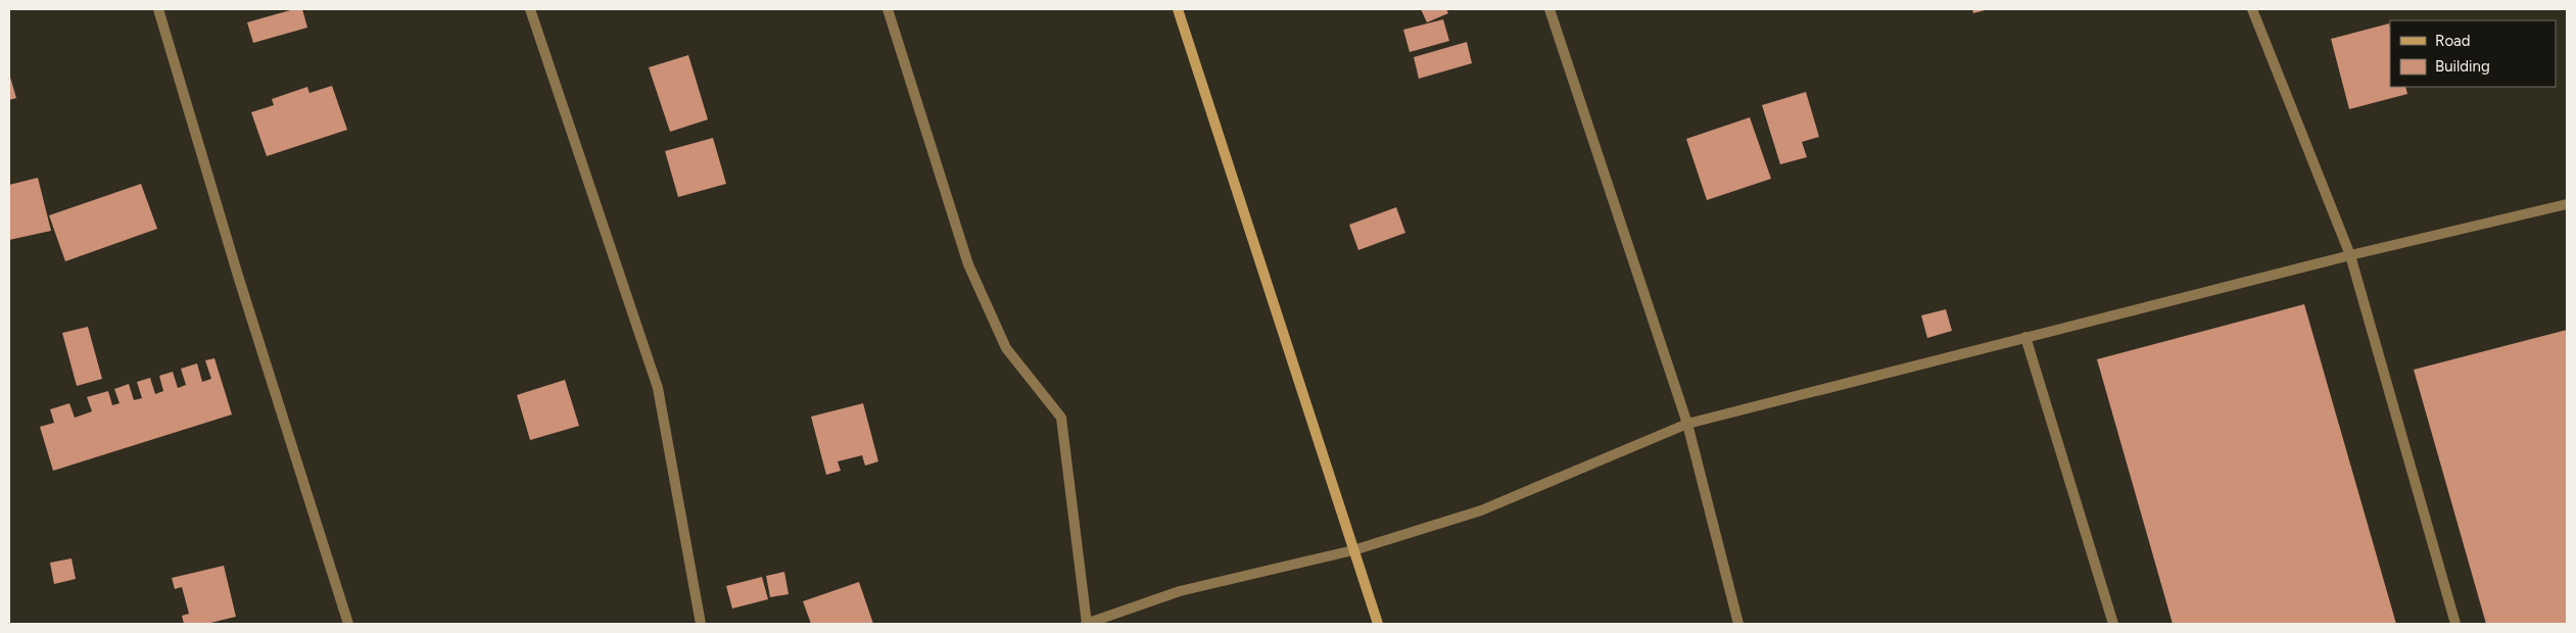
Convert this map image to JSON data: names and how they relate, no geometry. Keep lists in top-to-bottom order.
{
  "legend": ["Road", "Building"]
}
